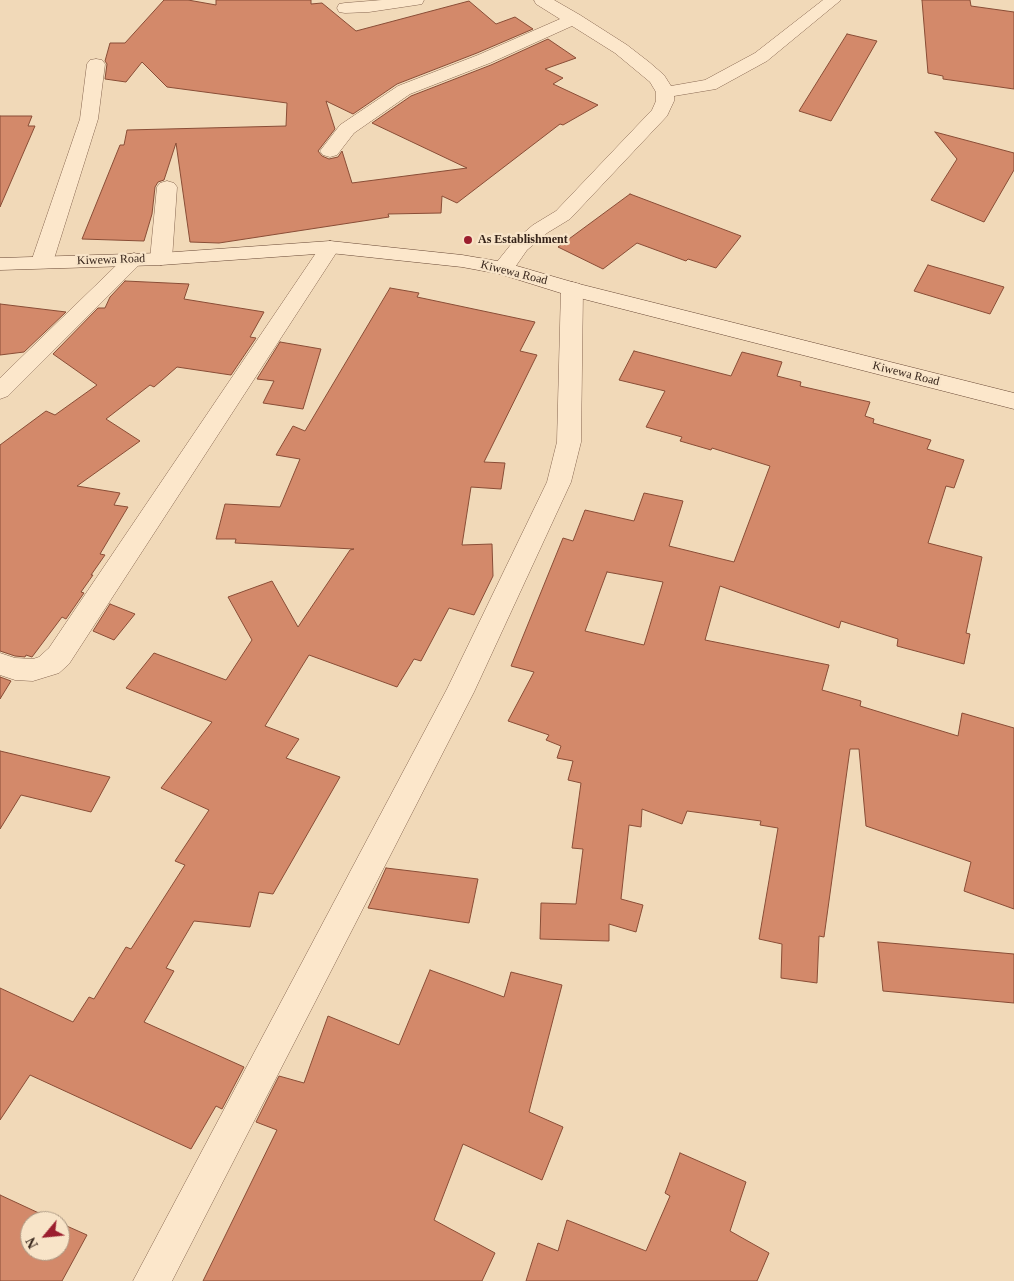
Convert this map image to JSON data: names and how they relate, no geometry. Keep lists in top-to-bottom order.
{
  "streets": {
    "street": ["Kiwewa Road"]
  },
  "places": ["As Establishment"],
  "north": "bottom left"
}
